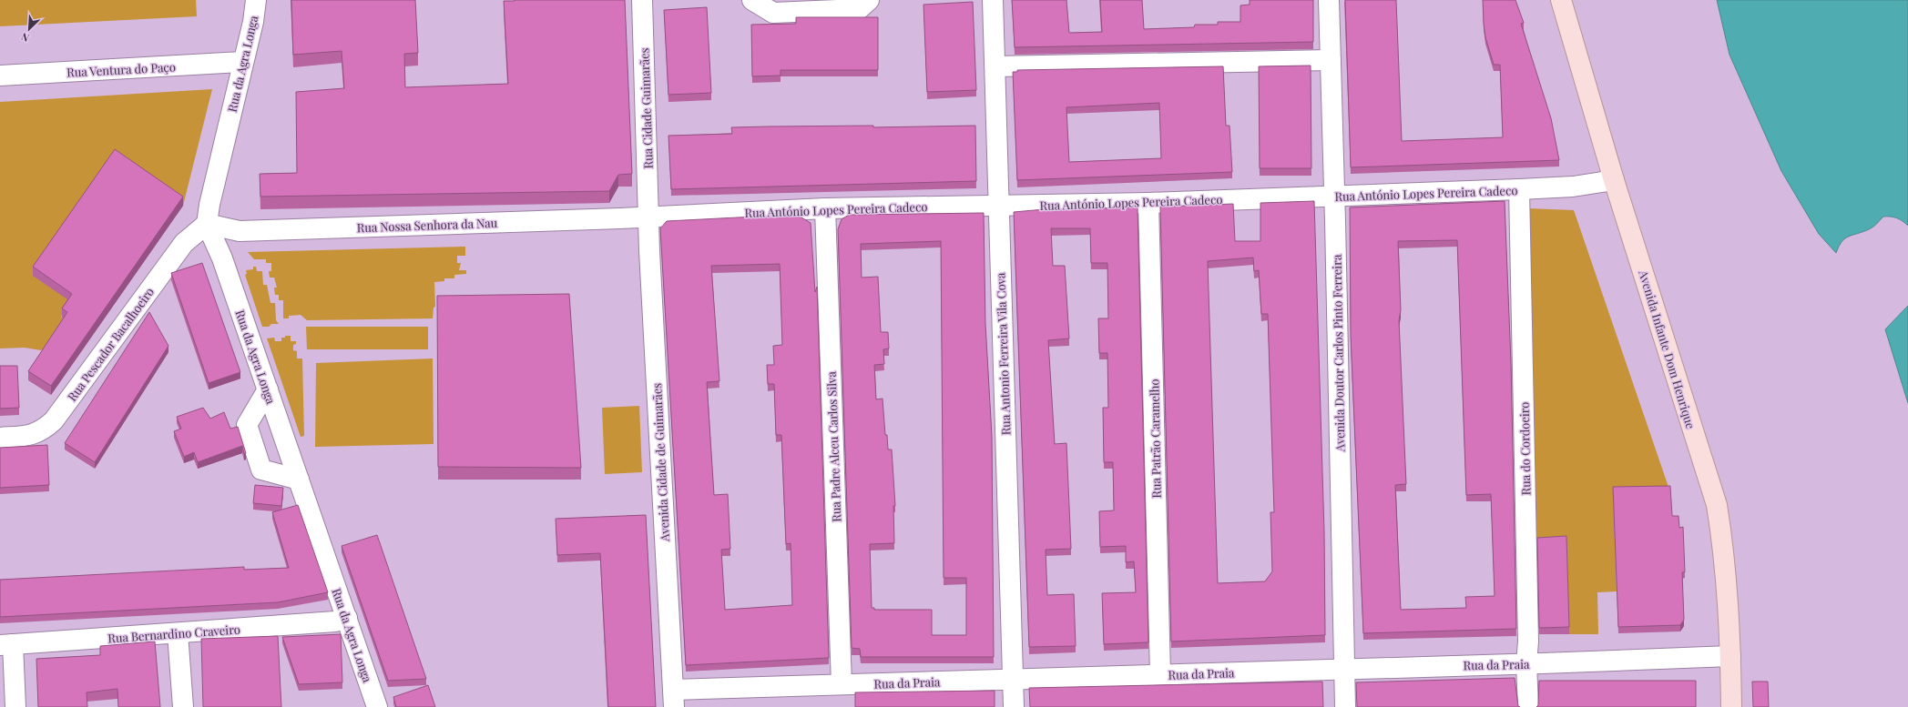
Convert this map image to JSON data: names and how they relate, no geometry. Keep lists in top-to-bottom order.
{
  "streets": {
    "main road": ["Avenida Infante Dom Henrique"],
    "street": [
      "Rua da Agra Longa",
      "Rua Ventura do Paço",
      "Rua Cidade Guimarães",
      "Rua António Lopes Pereira Cadeco",
      "Rua Nossa Senhora da Nau",
      "Rua Pescador Bacalhoeiro",
      "Avenida Doutor Carlos Pinto Ferreira",
      "Rua Antonio Ferreira Vila Cova",
      "Rua Patrão Caramelho",
      "Rua Padre Alceu Carlos Silva",
      "Rua do Cordoeiro",
      "Avenida Cidade de Guimarães",
      "Rua Bernardino Craveiro",
      "Rua da Praia"
    ]
  },
  "crossings": [
    ["Rua da Agra Longa", "Rua Ventura do Paço"],
    ["Rua da Agra Longa", "Rua Nossa Senhora da Nau"],
    ["Rua da Agra Longa", "Rua Pescador Bacalhoeiro"],
    ["Rua da Agra Longa", "Rua Bernardino Craveiro"],
    ["Rua Cidade Guimarães", "Rua António Lopes Pereira Cadeco"],
    ["Rua Cidade Guimarães", "Rua Nossa Senhora da Nau"],
    ["Rua Cidade Guimarães", "Avenida Cidade de Guimarães"],
    ["Rua António Lopes Pereira Cadeco", "Rua Nossa Senhora da Nau"],
    ["Rua António Lopes Pereira Cadeco", "Avenida Infante Dom Henrique"],
    ["Rua António Lopes Pereira Cadeco", "Avenida Doutor Carlos Pinto Ferreira"],
    ["Rua António Lopes Pereira Cadeco", "Rua Antonio Ferreira Vila Cova"],
    ["Rua António Lopes Pereira Cadeco", "Rua Patrão Caramelho"],
    ["Rua António Lopes Pereira Cadeco", "Rua Padre Alceu Carlos Silva"],
    ["Rua António Lopes Pereira Cadeco", "Rua do Cordoeiro"],
    ["Rua António Lopes Pereira Cadeco", "Avenida Cidade de Guimarães"],
    ["Rua Nossa Senhora da Nau", "Rua Pescador Bacalhoeiro"],
    ["Rua Nossa Senhora da Nau", "Avenida Cidade de Guimarães"],
    ["Avenida Infante Dom Henrique", "Rua da Praia"],
    ["Avenida Doutor Carlos Pinto Ferreira", "Rua da Praia"],
    ["Rua Antonio Ferreira Vila Cova", "Rua da Praia"],
    ["Rua Patrão Caramelho", "Rua da Praia"],
    ["Rua Padre Alceu Carlos Silva", "Rua da Praia"],
    ["Rua do Cordoeiro", "Rua da Praia"],
    ["Avenida Cidade de Guimarães", "Rua da Praia"]
  ],
  "north": "bottom left"
}
